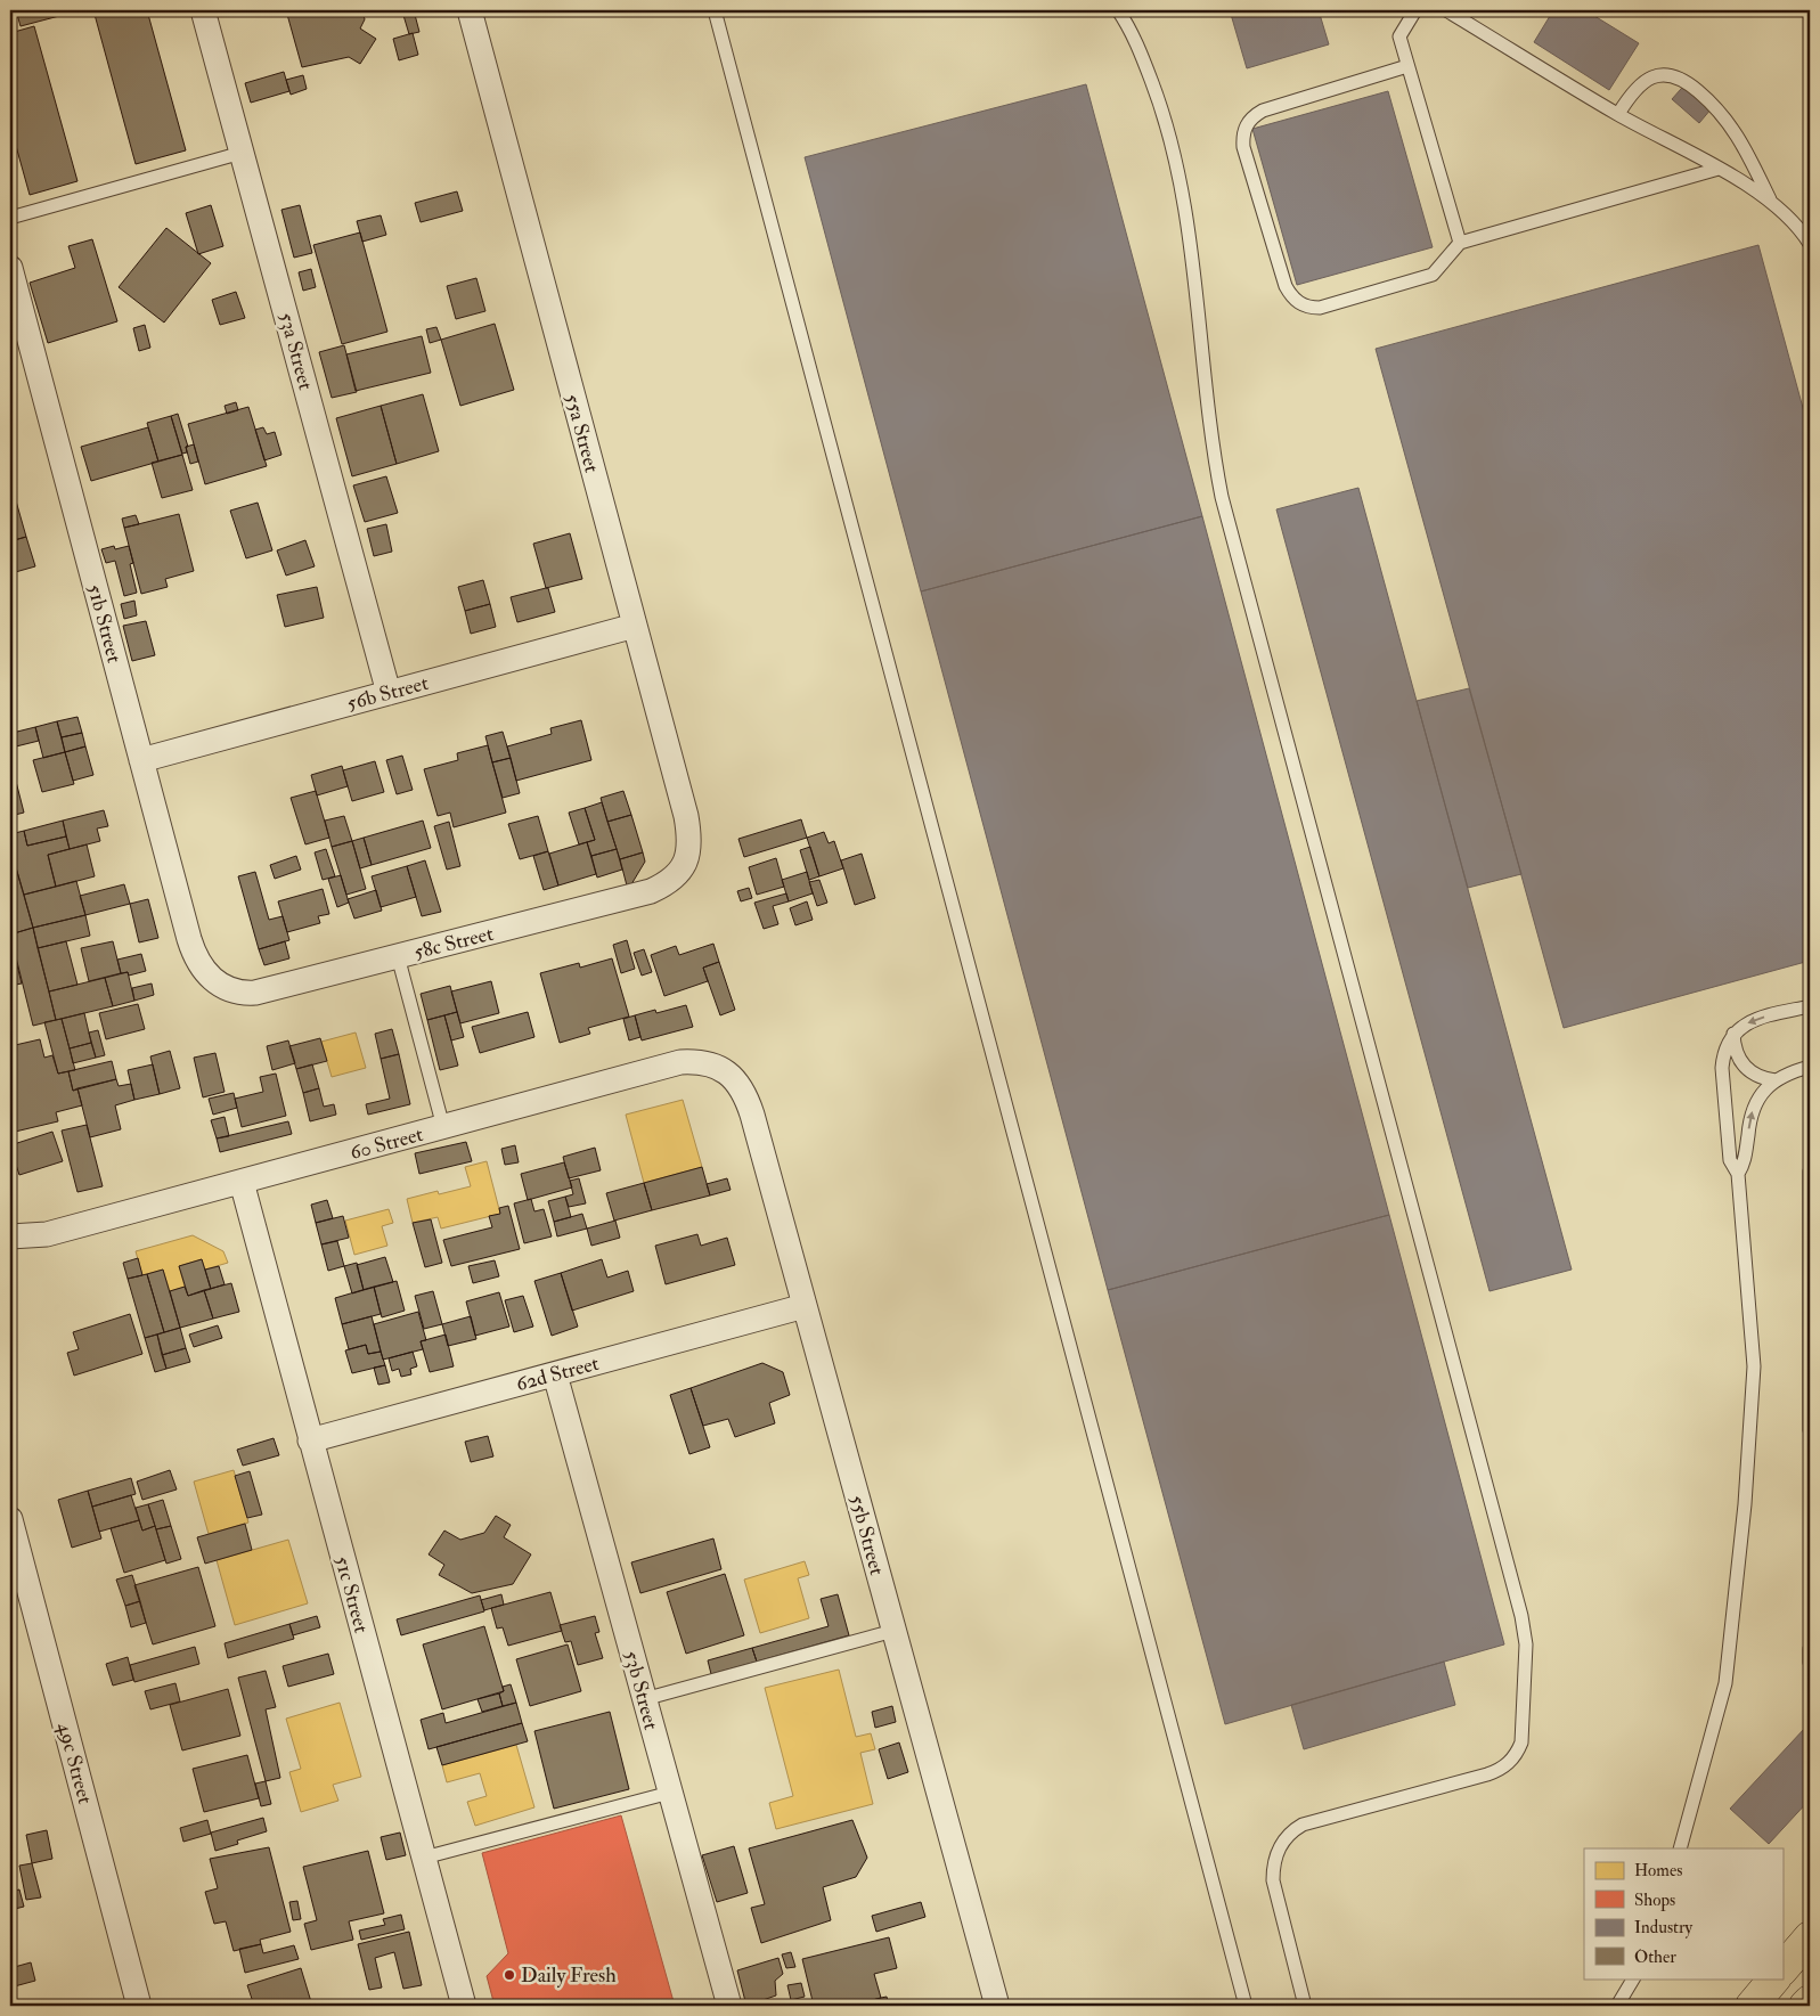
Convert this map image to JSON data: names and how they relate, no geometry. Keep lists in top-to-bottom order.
{
  "streets": {
    "street": [
      "53a Street",
      "55a Street",
      "51b Street",
      "56b Street",
      "58c Street",
      "60 Street",
      "62d Street",
      "55b Street",
      "51c Street",
      "53b Street",
      "49c Street"
    ]
  },
  "crossings": [
    ["53a Street", "56b Street"],
    ["55a Street", "56b Street"],
    ["55a Street", "58c Street"],
    ["51b Street", "56b Street"],
    ["51b Street", "58c Street"],
    ["60 Street", "55b Street"],
    ["60 Street", "51c Street"],
    ["62d Street", "55b Street"],
    ["62d Street", "51c Street"],
    ["62d Street", "53b Street"]
  ],
  "places": ["Daily Fresh"],
  "legend": [
    "Homes",
    "Shops",
    "Industry",
    "Other"
  ]
}
